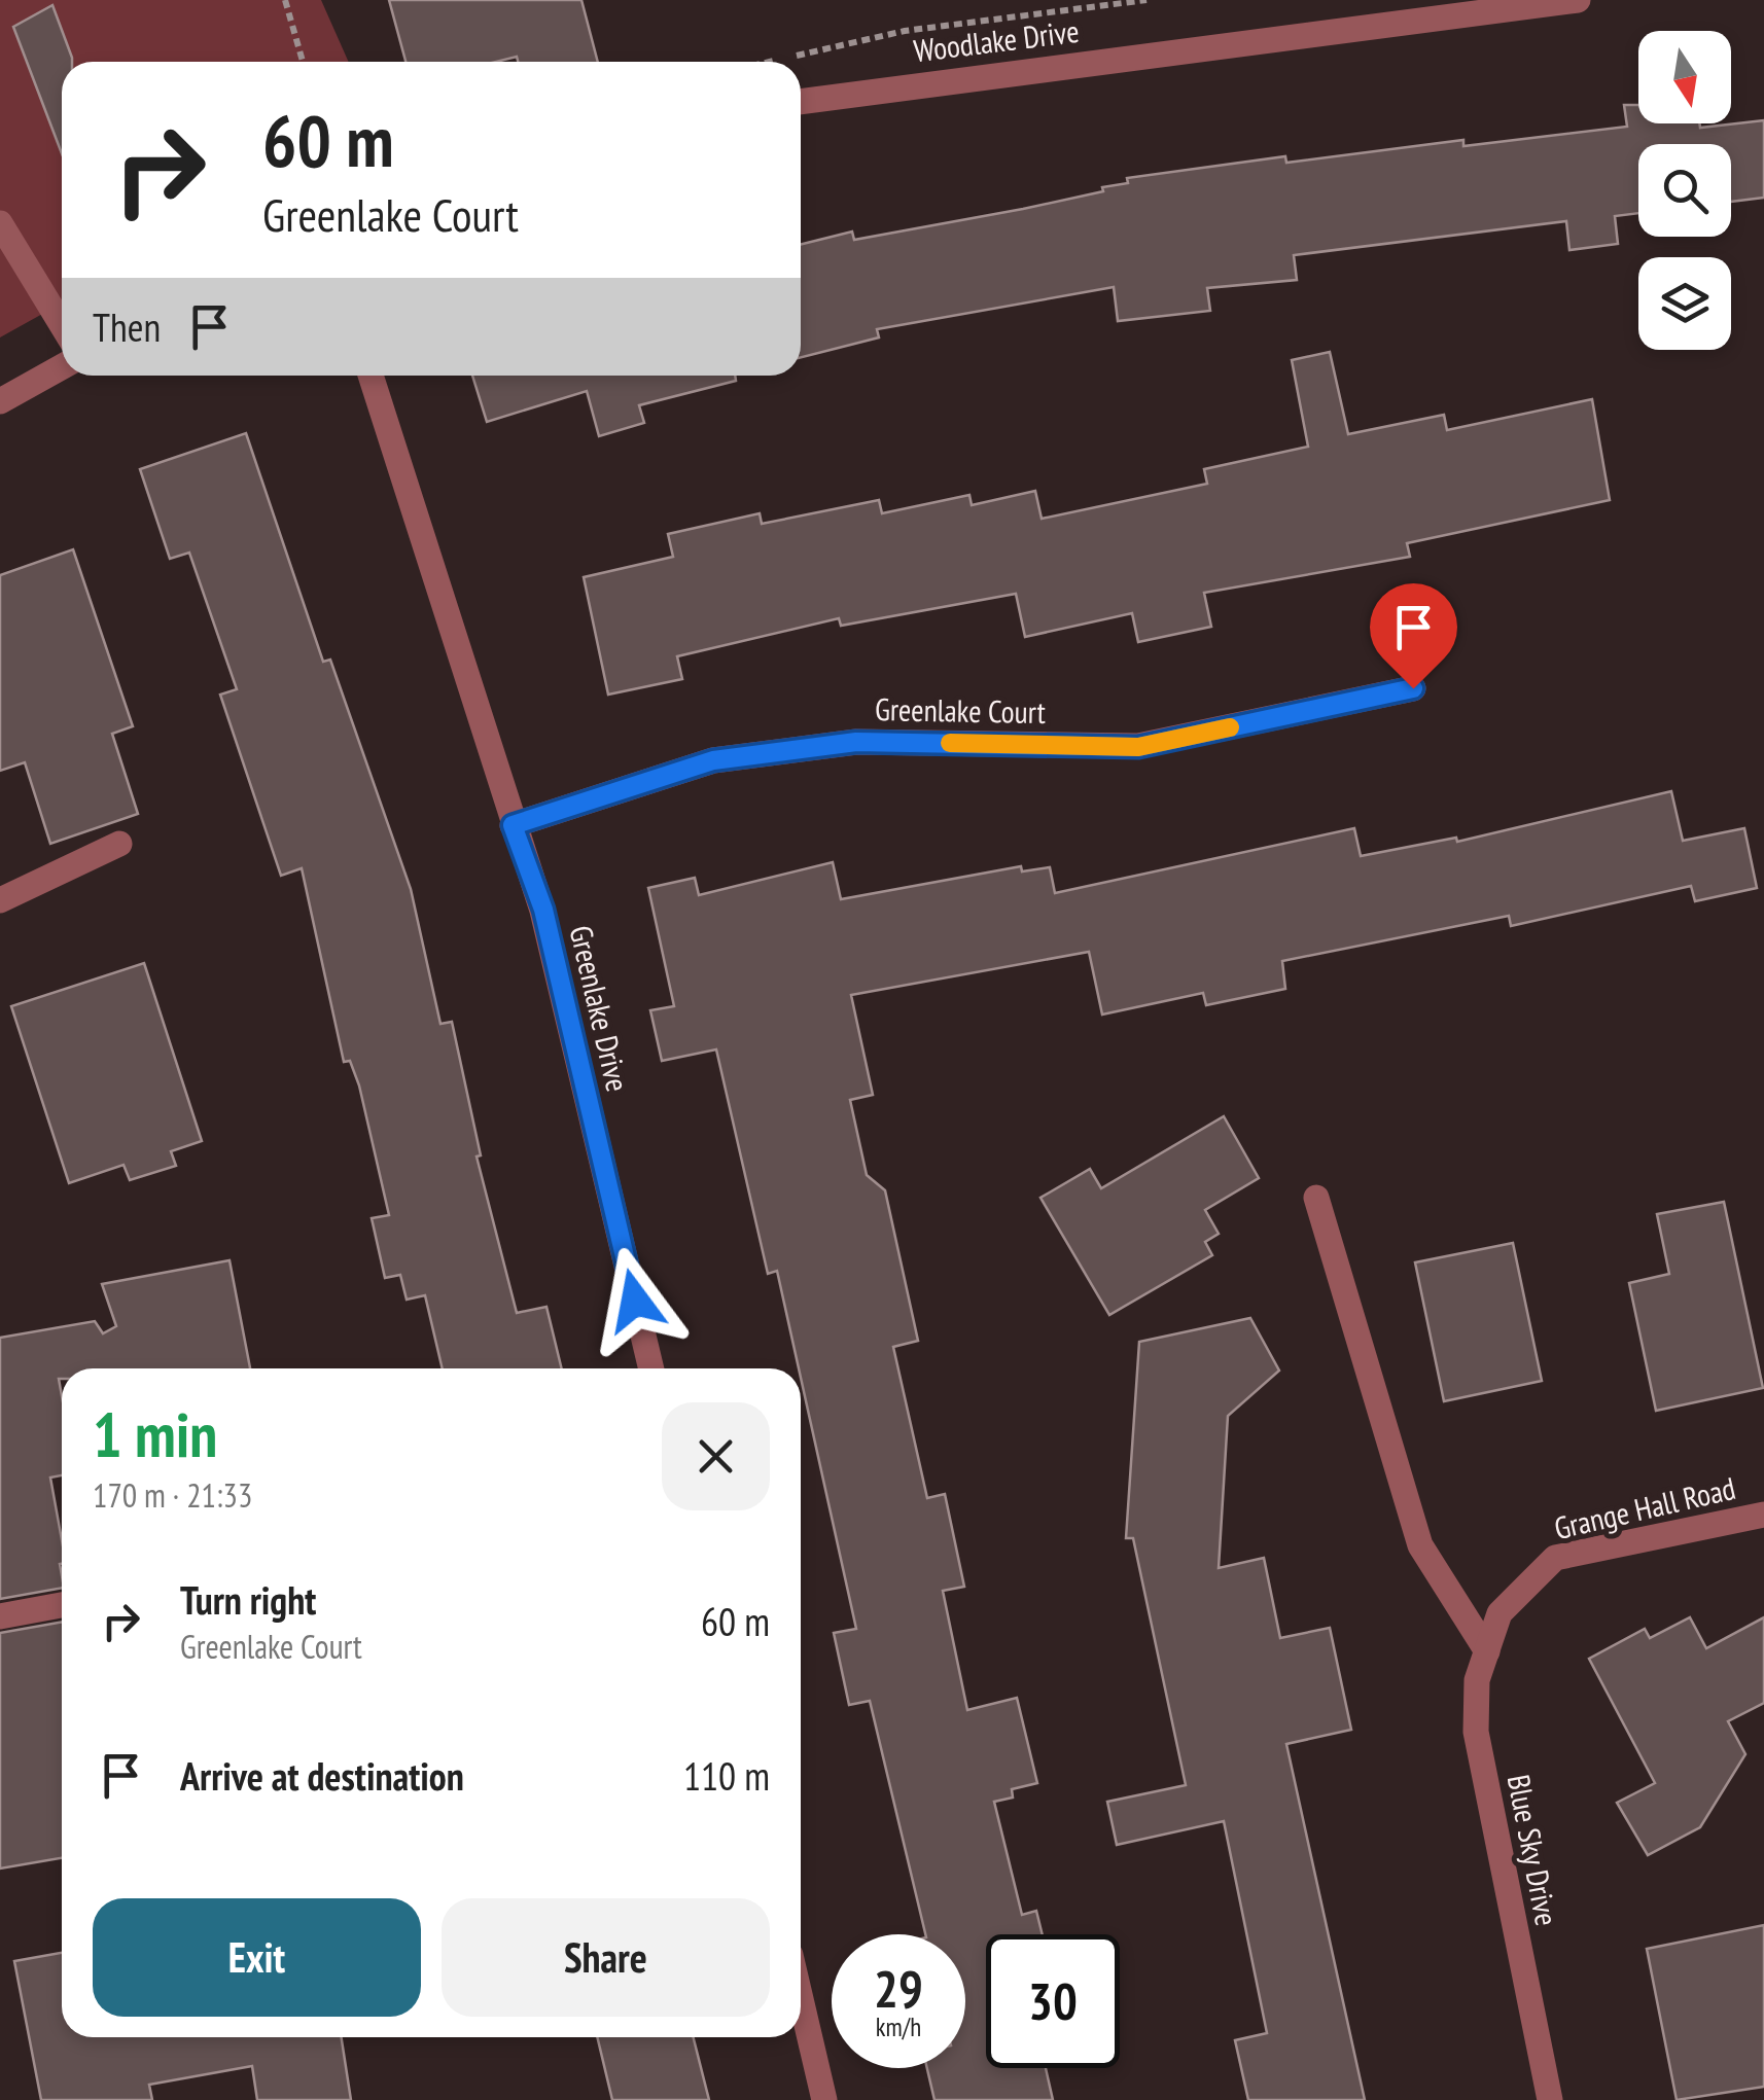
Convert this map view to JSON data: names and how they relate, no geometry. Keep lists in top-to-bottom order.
{
  "streets": {
    "street": [
      "Woodlake Drive",
      "Greenlake Court",
      "Greenlake Drive",
      "Grange Hall Road",
      "Blue Sky Drive"
    ]
  },
  "crossings": [
    ["Greenlake Court", "Greenlake Drive"],
    ["Grange Hall Road", "Blue Sky Drive"]
  ],
  "north": "bottom",
  "page": {
    "turn": ["60 m", "Greenlake Court"],
    "then": "Then",
    "heading": ["1 min", "170 m · 21:33"],
    "list": [
      {
        "name": "Turn right",
        "note": "Greenlake Court",
        "value": "60 m"
      },
      {
        "name": "Arrive at destination",
        "value": "110 m"
      }
    ],
    "buttons": ["Exit", "Share"],
    "speed": "29 km/h",
    "limit": "30"
  }
}
